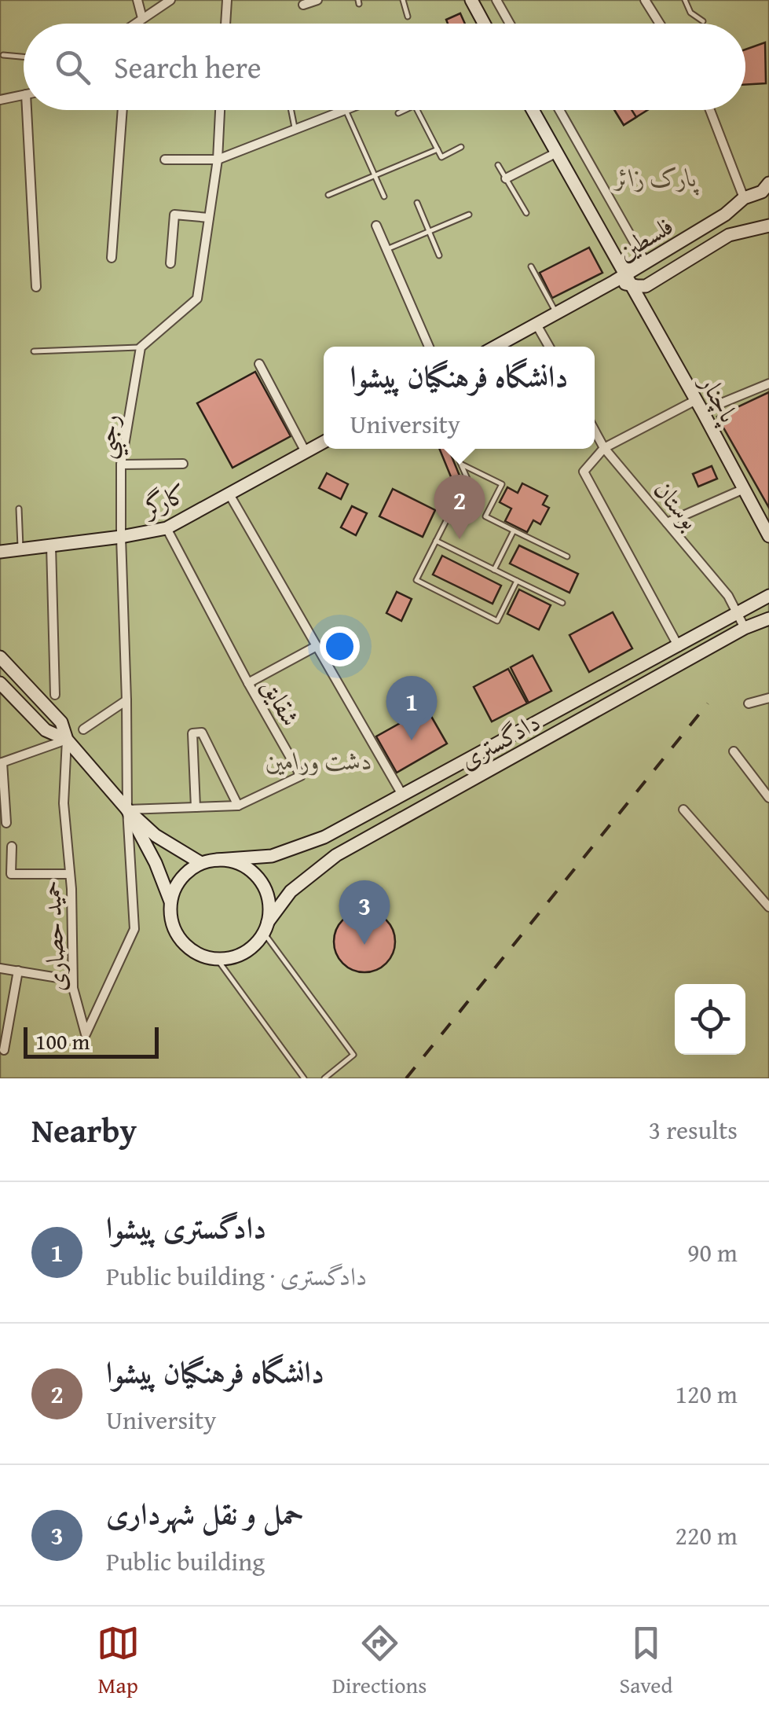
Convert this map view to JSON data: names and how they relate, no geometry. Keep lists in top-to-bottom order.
{
  "streets": {
    "main road": [
      "فلسطین",
      "پاچنار",
      "کارگر",
      "دادگستری"
    ],
    "street": [
      "رجبي",
      "بوستان",
      "شقايق",
      "حمید حصاری"
    ]
  },
  "crossings": [
    ["فلسطین", "پاچنار"],
    ["رجبي", "کارگر"],
    ["رجبي", "شقايق"],
    ["رجبي", "حمید حصاری"],
    ["کارگر", "شقايق"],
    ["بوستان", "دادگستری"],
    ["شقايق", "حمید حصاری"]
  ],
  "parks": ["پارک زائر", "دشت ورامین"],
  "scale_bar": "100 m",
  "page": {
    "search": "Search here",
    "popup": ["دانشگاه فرهنگیان پیشوا", "University"],
    "pins": ["2", "1", "3"],
    "scale": "100 m",
    "heading": ["Nearby", "3 results"],
    "list": [
      {
        "mark": "1",
        "name": "دادگستری پیشوا",
        "note": "Public building · دادگستری",
        "value": "90 m"
      },
      {
        "mark": "2",
        "name": "دانشگاه فرهنگیان پیشوا",
        "note": "University",
        "value": "120 m"
      },
      {
        "mark": "3",
        "name": "حمل و نقل شهرداری",
        "note": "Public building",
        "value": "220 m"
      }
    ],
    "nav": ["Map", "Directions", "Saved"]
  }
}
